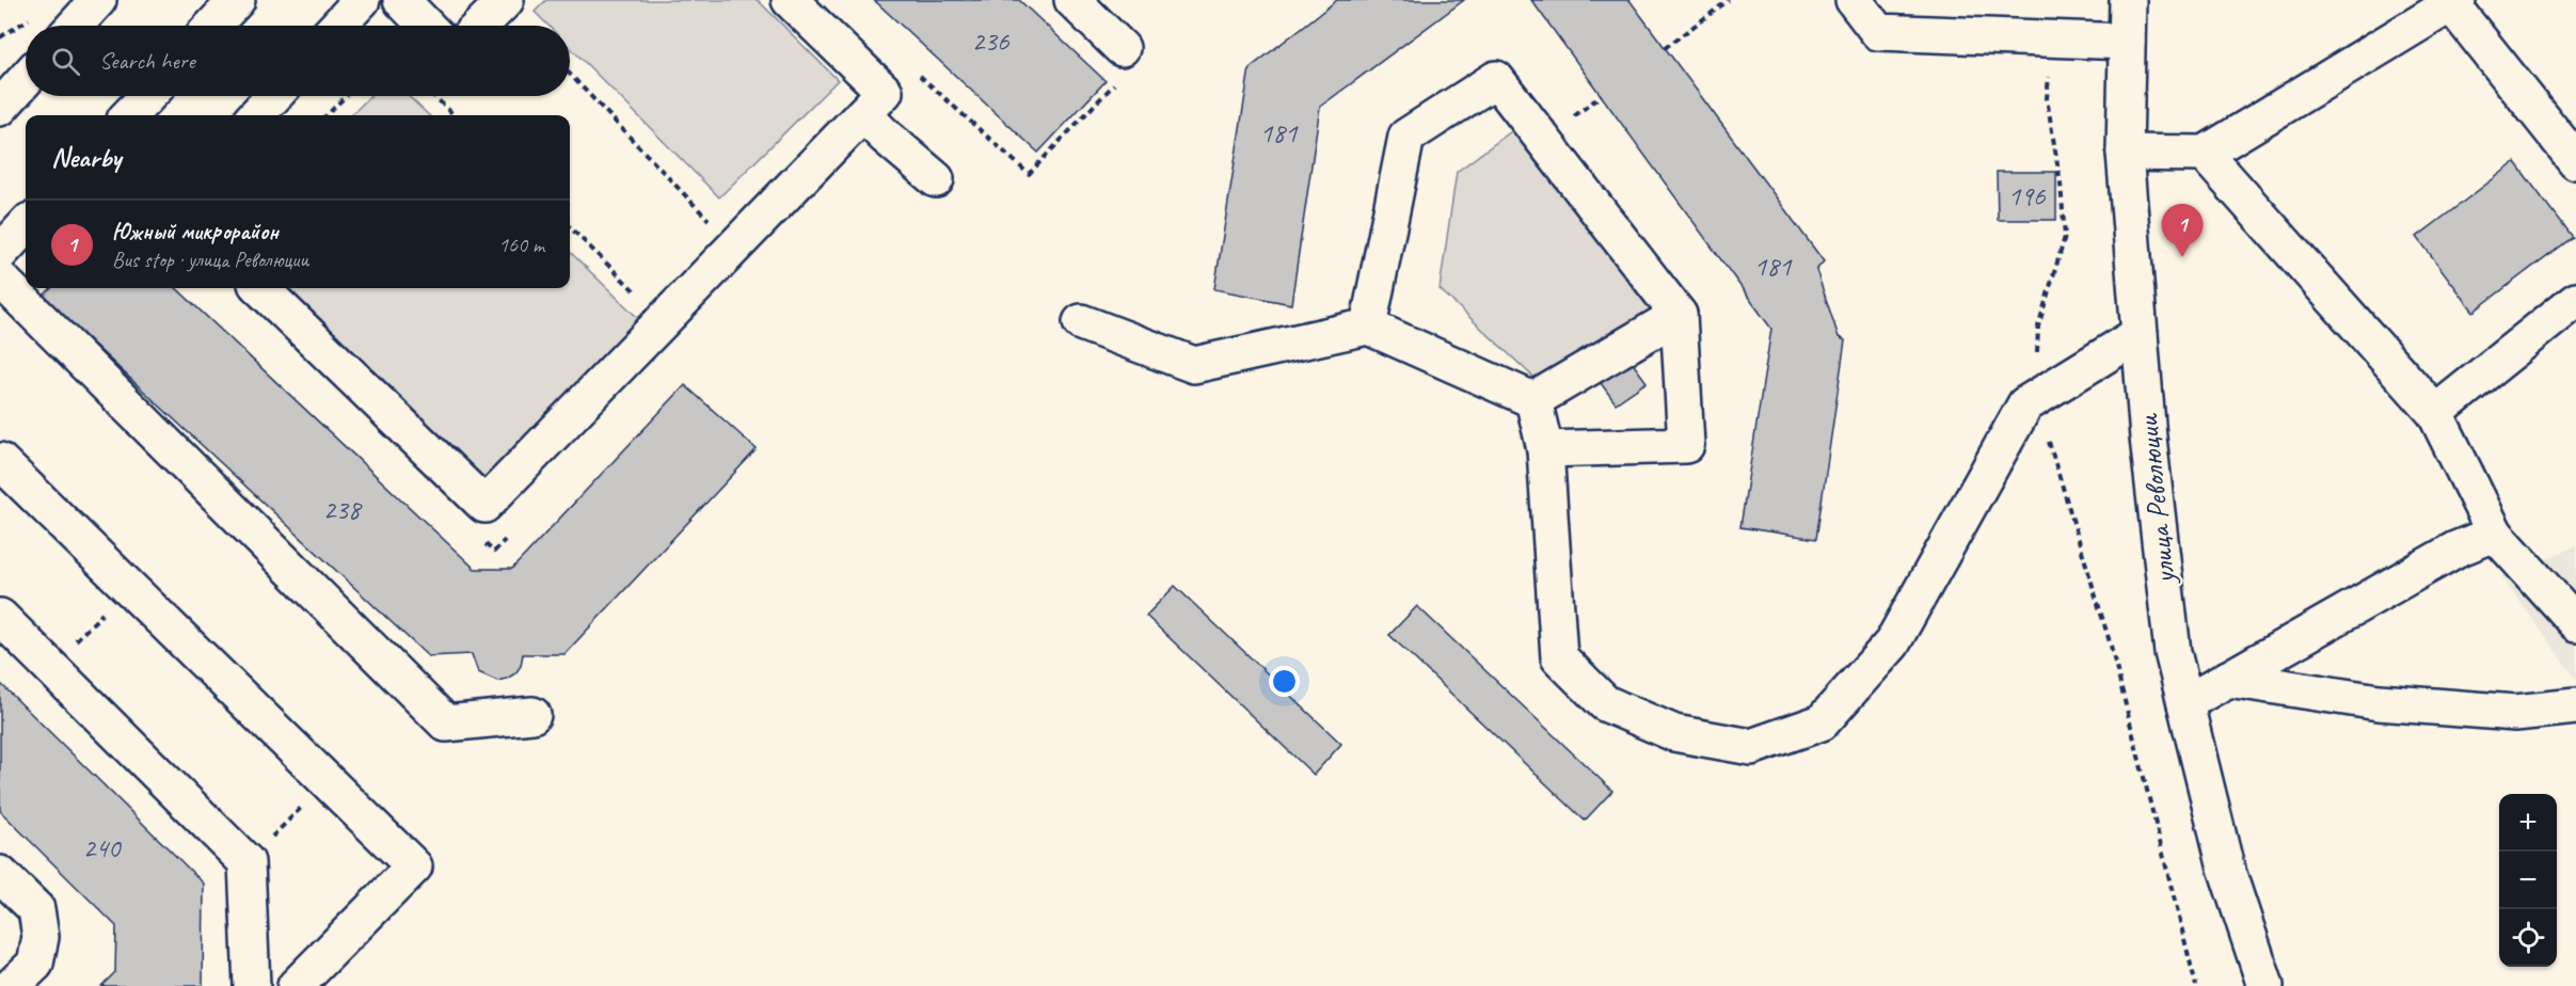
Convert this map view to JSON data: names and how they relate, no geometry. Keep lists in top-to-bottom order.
{
  "streets": {
    "street": ["улица Революции"]
  },
  "house_numbers": [
    "236",
    "181",
    "196",
    "181",
    "238",
    "240"
  ],
  "page": {
    "search": "Search here",
    "heading": "Nearby",
    "list": [
      {
        "mark": "1",
        "name": "Южный микрорайон",
        "note": "Bus stop · улица Революции",
        "value": "160 m"
      }
    ],
    "pins": "1",
    "map_buttons": ["+", "−"]
  }
}
